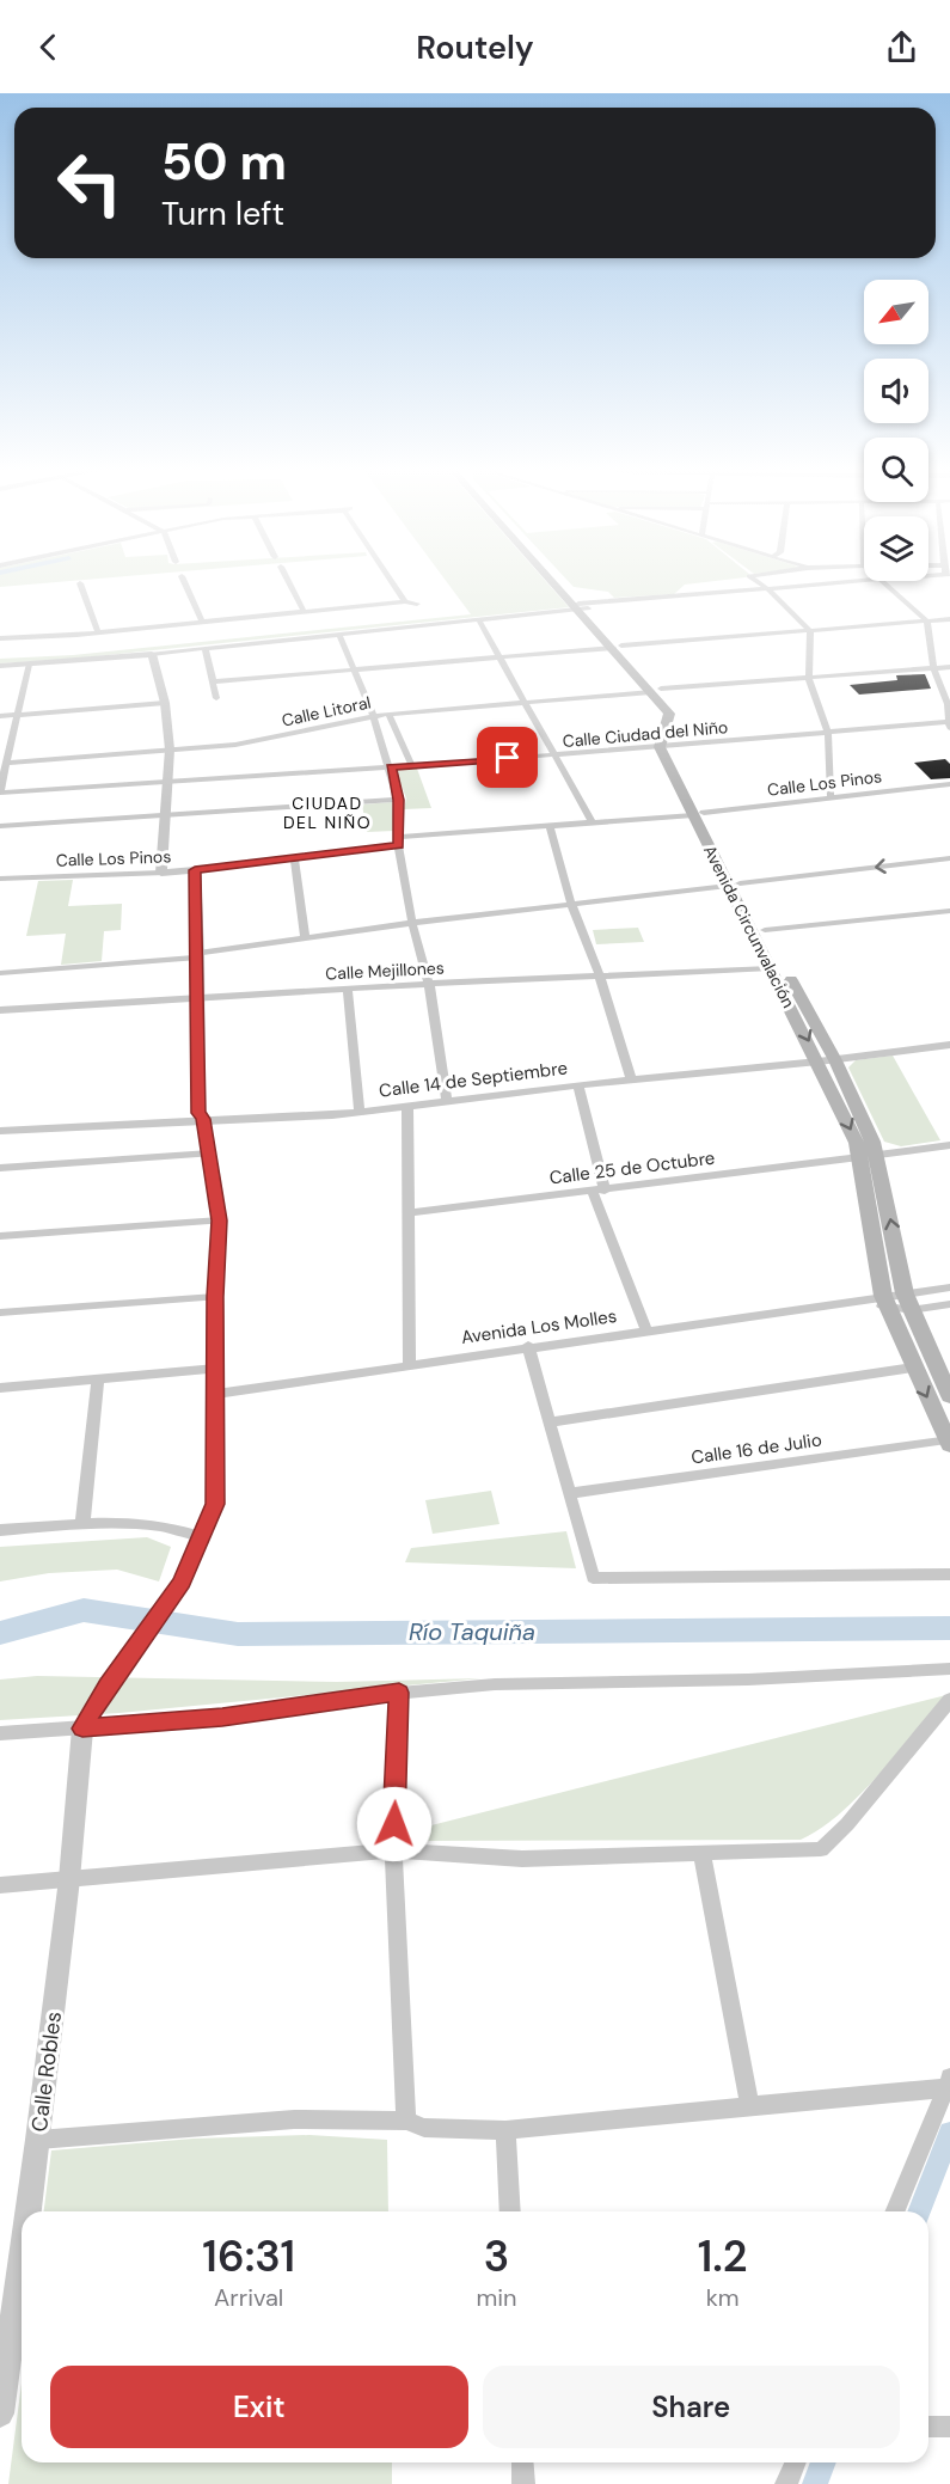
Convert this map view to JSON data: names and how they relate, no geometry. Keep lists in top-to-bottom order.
{
  "streets": {
    "main road": ["Avenida Circunvalación"],
    "street": [
      "Calle Litoral",
      "Calle Ciudad del Niño",
      "Calle Los Pinos",
      "Calle Mejillones",
      "Calle 14 de Septiembre",
      "Calle 25 de Octubre",
      "Avenida Los Molles",
      "Calle 16 de Julio",
      "Calle Robles"
    ]
  },
  "crossings": [
    ["Calle Ciudad del Niño", "Avenida Circunvalación"],
    ["Calle Los Pinos", "Avenida Circunvalación"],
    ["Avenida Circunvalación", "Calle Mejillones"],
    ["Avenida Circunvalación", "Calle 14 de Septiembre"],
    ["Avenida Circunvalación", "Calle 25 de Octubre"],
    ["Avenida Circunvalación", "Avenida Los Molles"],
    ["Avenida Circunvalación", "Calle 16 de Julio"]
  ],
  "districts": ["CIUDAD DEL NIÑO"],
  "water": ["Río Taquiña"],
  "north": "bottom left",
  "page": {
    "header": "Routely",
    "turn": ["50 m", "Turn left"],
    "eta": [
      "16:31",
      "Arrival",
      "3",
      "min",
      "1.2",
      "km"
    ],
    "buttons": ["Exit", "Share"]
  }
}
